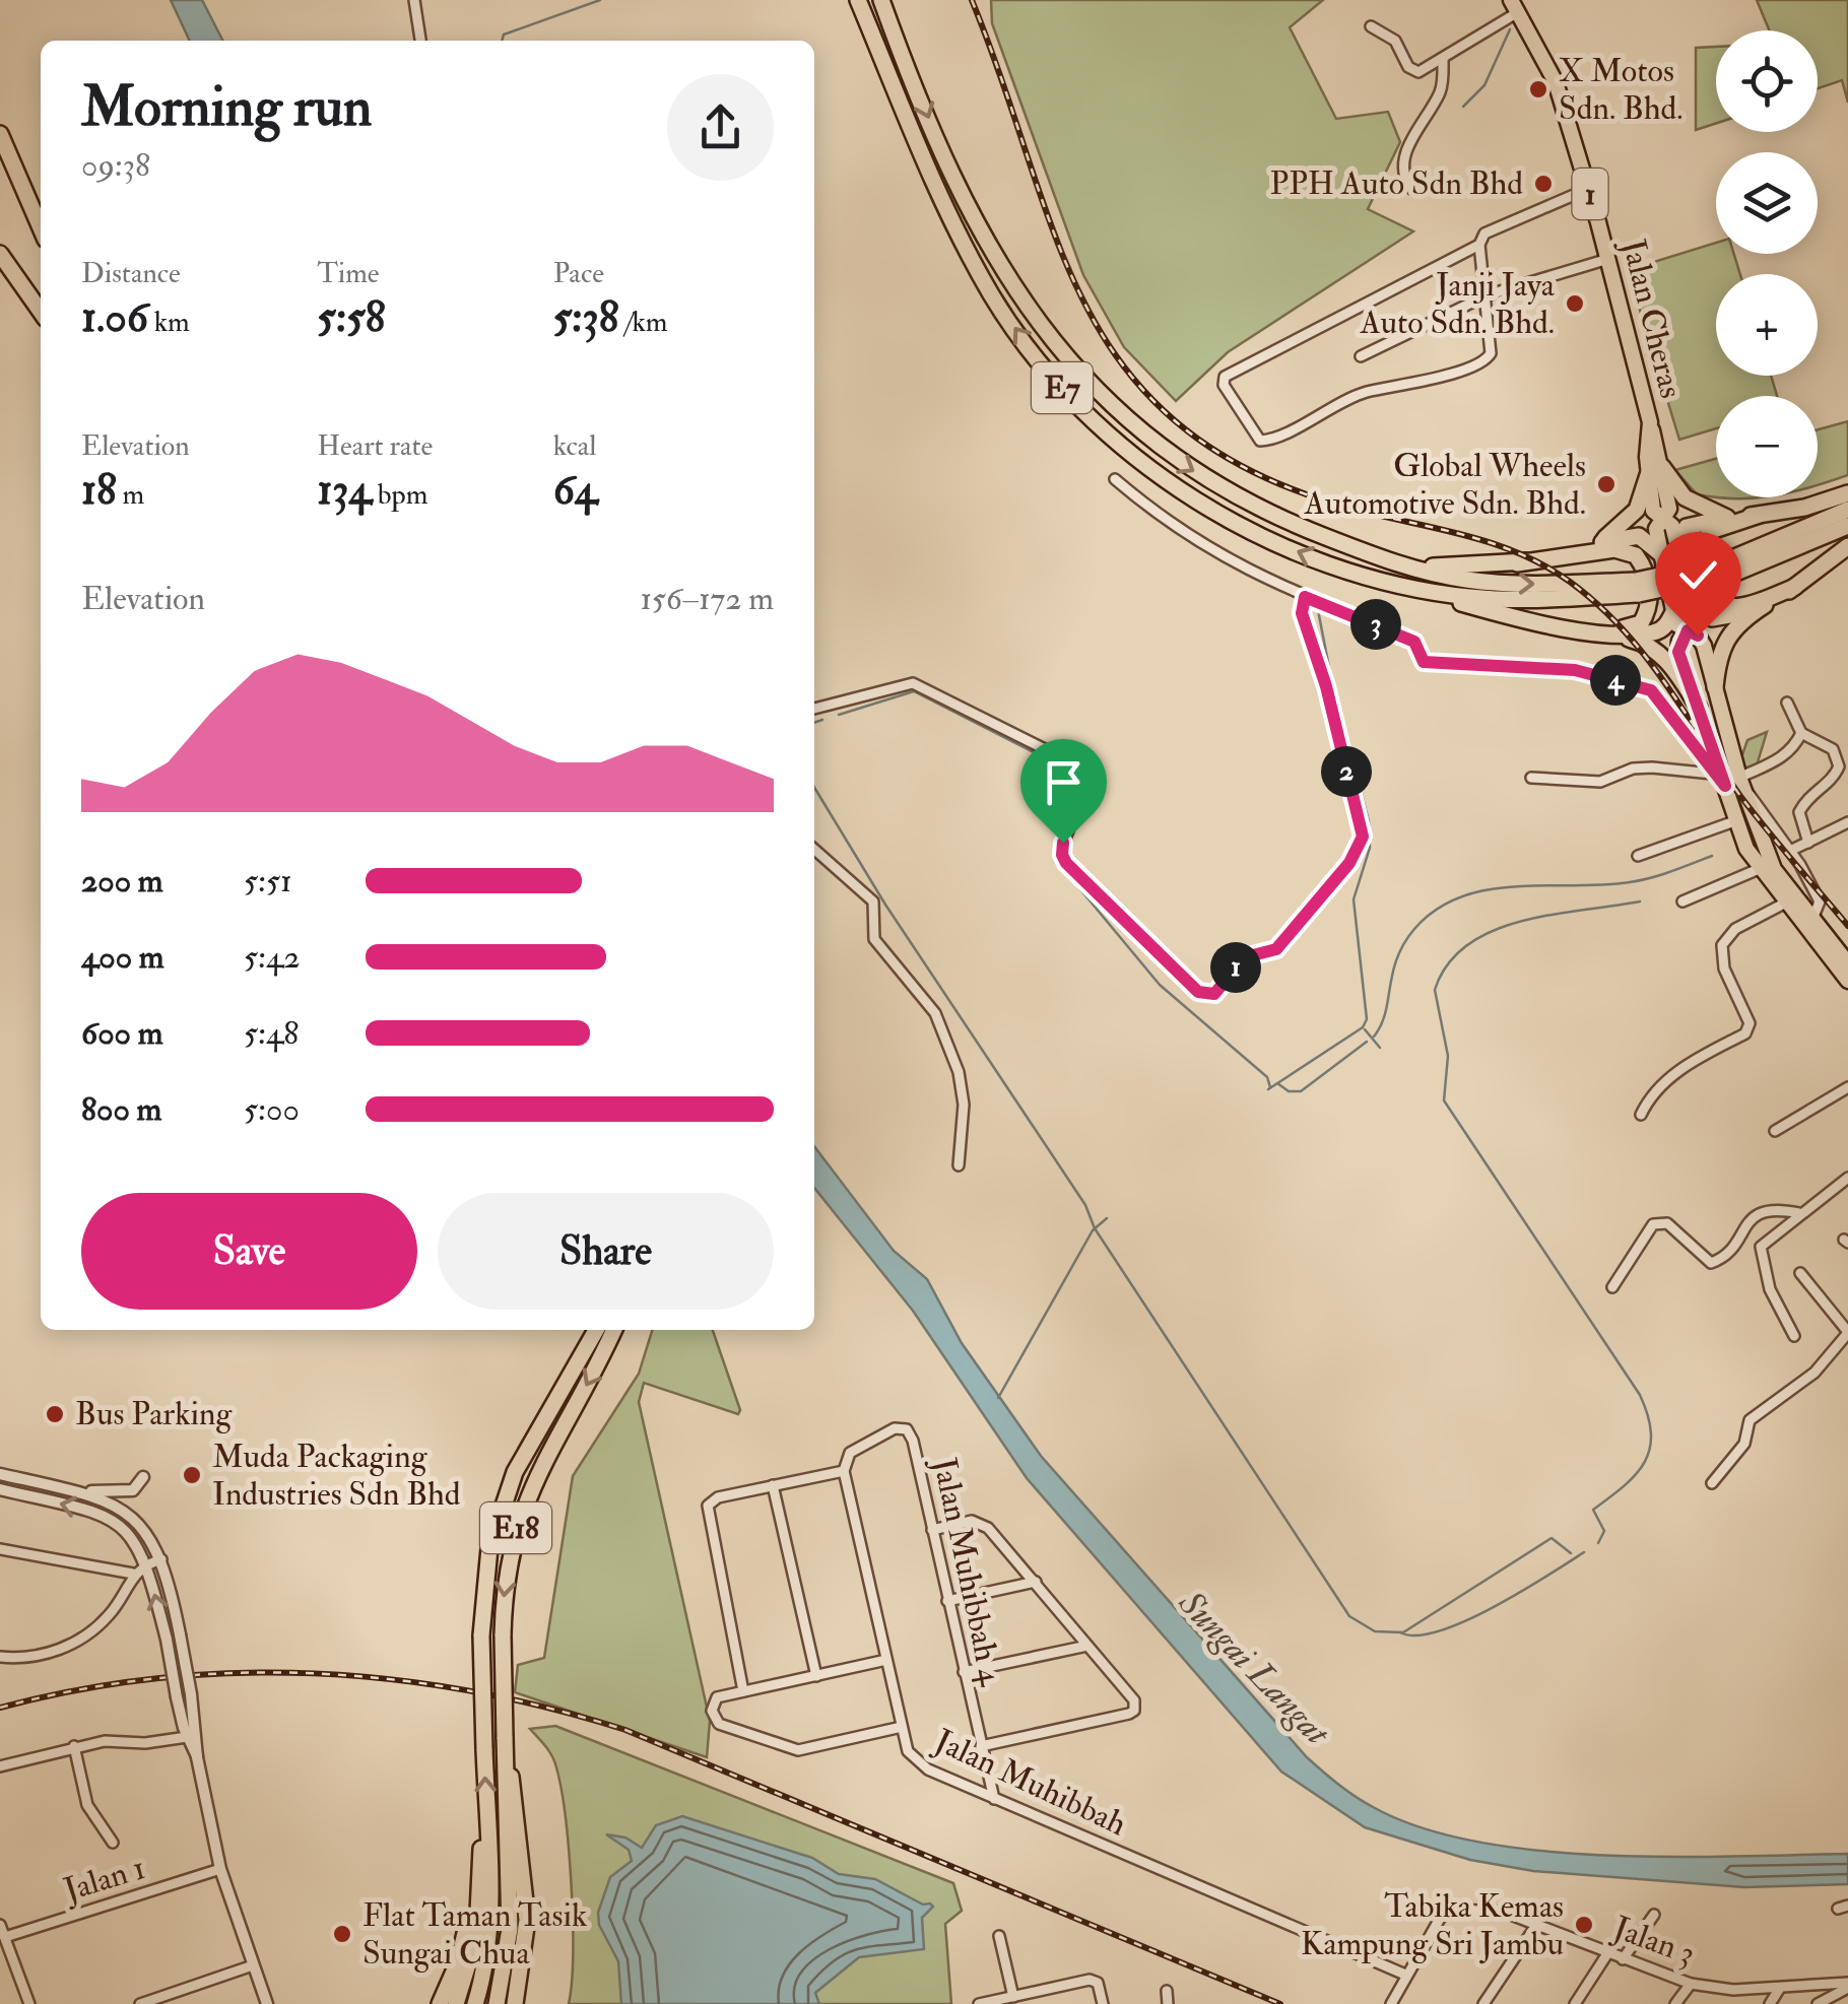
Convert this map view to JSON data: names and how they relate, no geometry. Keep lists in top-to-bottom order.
{
  "streets": {
    "highway": ["E7", "E18"],
    "main road": ["1", "Jalan Cheras"],
    "street": [
      "Jalan Muhibbah 4",
      "Jalan Muhibbah",
      "Jalan 1",
      "Jalan 3"
    ]
  },
  "crossings": [
    ["Jalan Muhibbah 4", "Jalan Muhibbah"],
    ["Jalan Muhibbah", "Jalan 3"]
  ],
  "water": ["Sungai Langat"],
  "places": [
    "X Motos Sdn. Bhd.",
    "PPH Auto Sdn Bhd",
    "Janji Jaya Auto Sdn. Bhd.",
    "Global Wheels Automotive Sdn. Bhd.",
    "Bus Parking",
    "Muda Packaging Industries Sdn Bhd",
    "Tabika Kemas Kampung Sri Jambu",
    "Flat Taman Tasik Sungai Chua"
  ],
  "page": {
    "map_buttons": ["+", "−"],
    "heading": ["Morning run", "09:38"],
    "stats": [
      ["Distance", "1.06 km"],
      ["Time", "5:58"],
      ["Pace", "5:38 /km"],
      ["Elevation", "18 m"],
      ["Heart rate", "134 bpm"],
      ["kcal", "64"]
    ],
    "chart": ["Elevation", "156–172 m"],
    "pins": [
      "3",
      "4",
      "2",
      "1"
    ],
    "list": [
      {
        "name": "200 m",
        "note": "5:51"
      },
      {
        "name": "400 m",
        "note": "5:42"
      },
      {
        "name": "600 m",
        "note": "5:48"
      },
      {
        "name": "800 m",
        "note": "5:00"
      }
    ],
    "buttons": ["Save", "Share"]
  }
}
